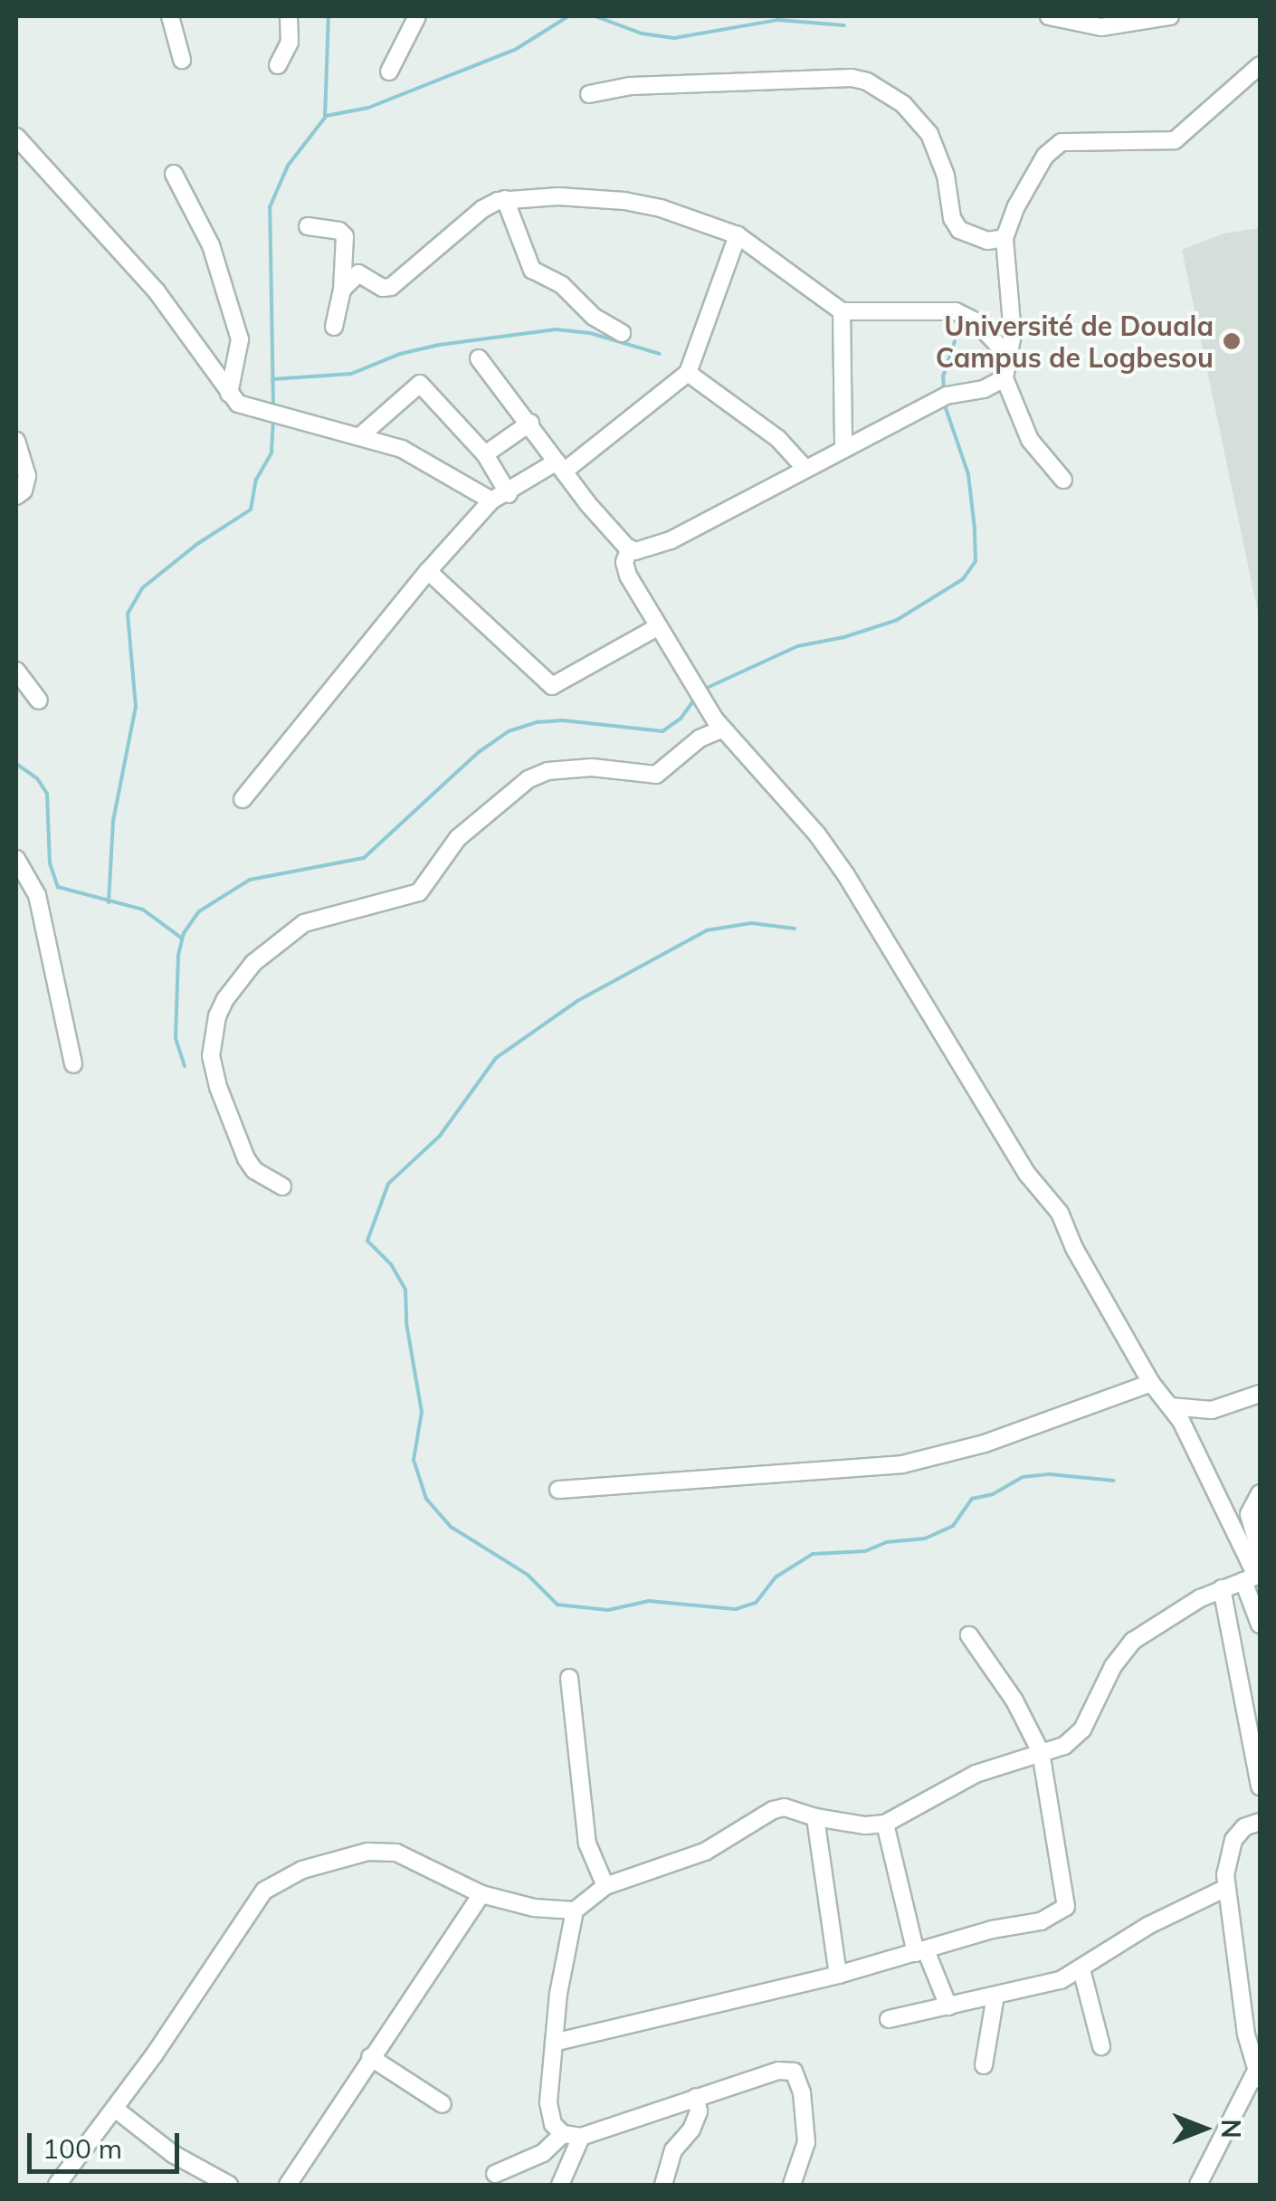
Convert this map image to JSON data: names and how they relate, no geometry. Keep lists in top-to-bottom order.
{
  "places": ["Université de Douala Campus de Logbesou"],
  "scale_bar": "100 m",
  "north": "right"
}
